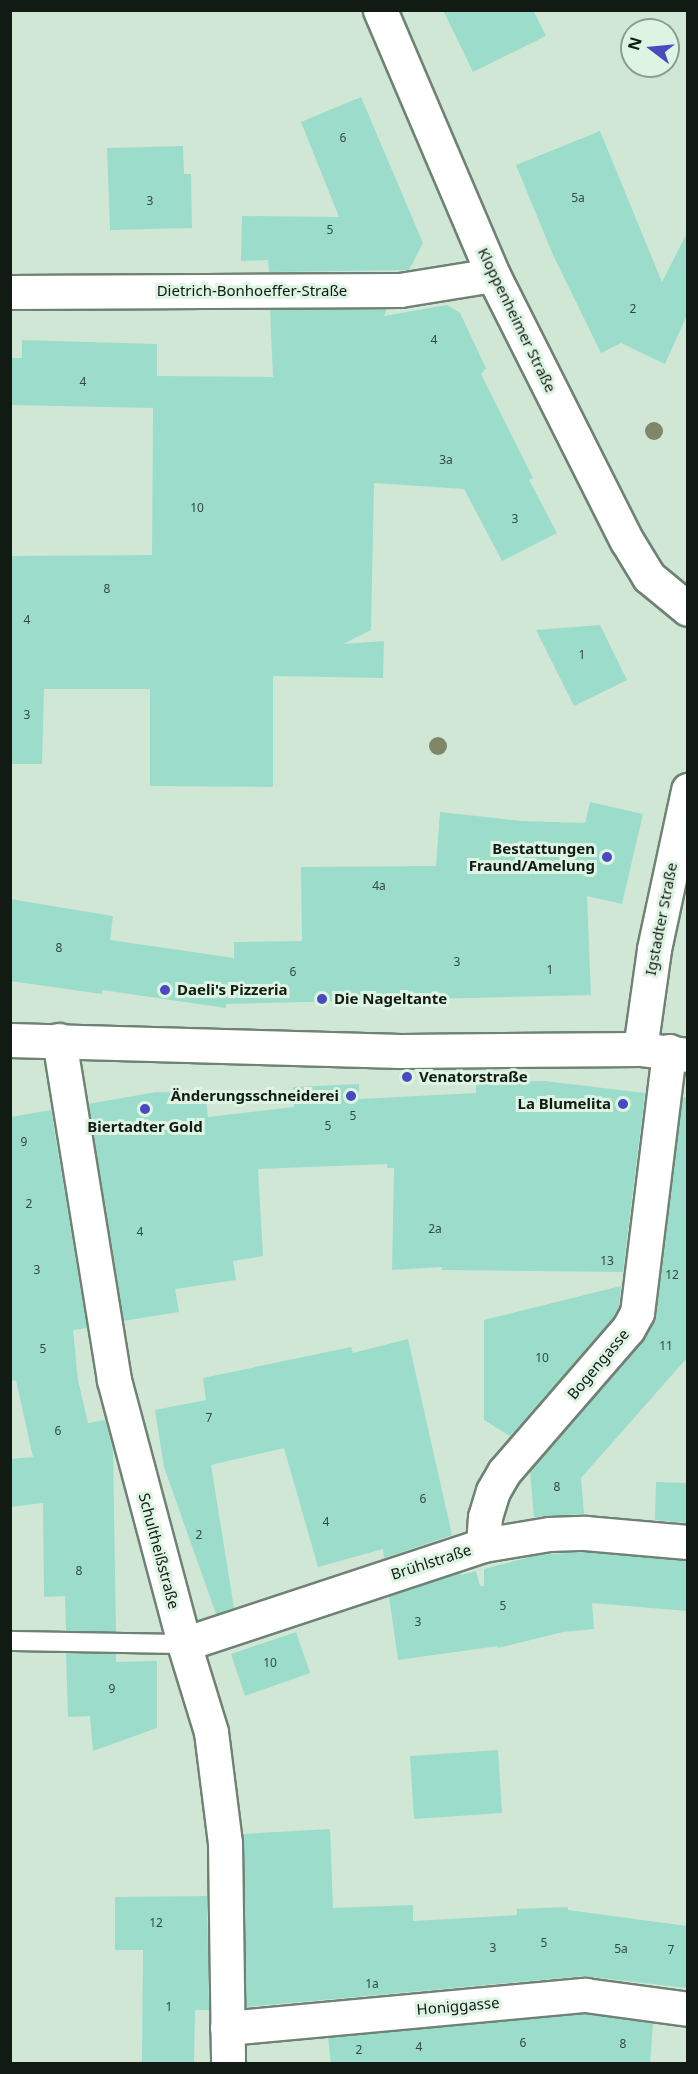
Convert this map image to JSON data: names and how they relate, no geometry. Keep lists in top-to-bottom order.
{
  "streets": {
    "street": [
      "Dietrich-Bonhoeffer-Straße",
      "Kloppenheimer Straße",
      "Igstadter Straße",
      "Bogengasse",
      "Schultheißstraße",
      "Brühlstraße",
      "Honiggasse"
    ]
  },
  "crossings": [
    ["Dietrich-Bonhoeffer-Straße", "Kloppenheimer Straße"],
    ["Igstadter Straße", "Bogengasse"],
    ["Bogengasse", "Brühlstraße"],
    ["Schultheißstraße", "Brühlstraße"],
    ["Schultheißstraße", "Honiggasse"]
  ],
  "places": [
    "Bestattungen Fraund/Amelung",
    "Daeli's Pizzeria",
    "Die Nageltante",
    "Venatorstraße",
    "Änderungsschneiderei",
    "La Blumelita",
    "Biertadter Gold"
  ],
  "house_numbers": [
    "6",
    "5a",
    "3",
    "5",
    "2",
    "4",
    "4",
    "3a",
    "10",
    "3",
    "8",
    "4",
    "1",
    "3",
    "4a",
    "8",
    "3",
    "1",
    "6",
    "5",
    "5",
    "9",
    "2",
    "2a",
    "4",
    "13",
    "3",
    "12",
    "11",
    "5",
    "10",
    "7",
    "6",
    "8",
    "6",
    "4",
    "2",
    "8",
    "5",
    "3",
    "10",
    "9",
    "12",
    "5",
    "3",
    "5a",
    "7",
    "1a",
    "1",
    "6",
    "8",
    "4",
    "2"
  ],
  "north": "left"
}
